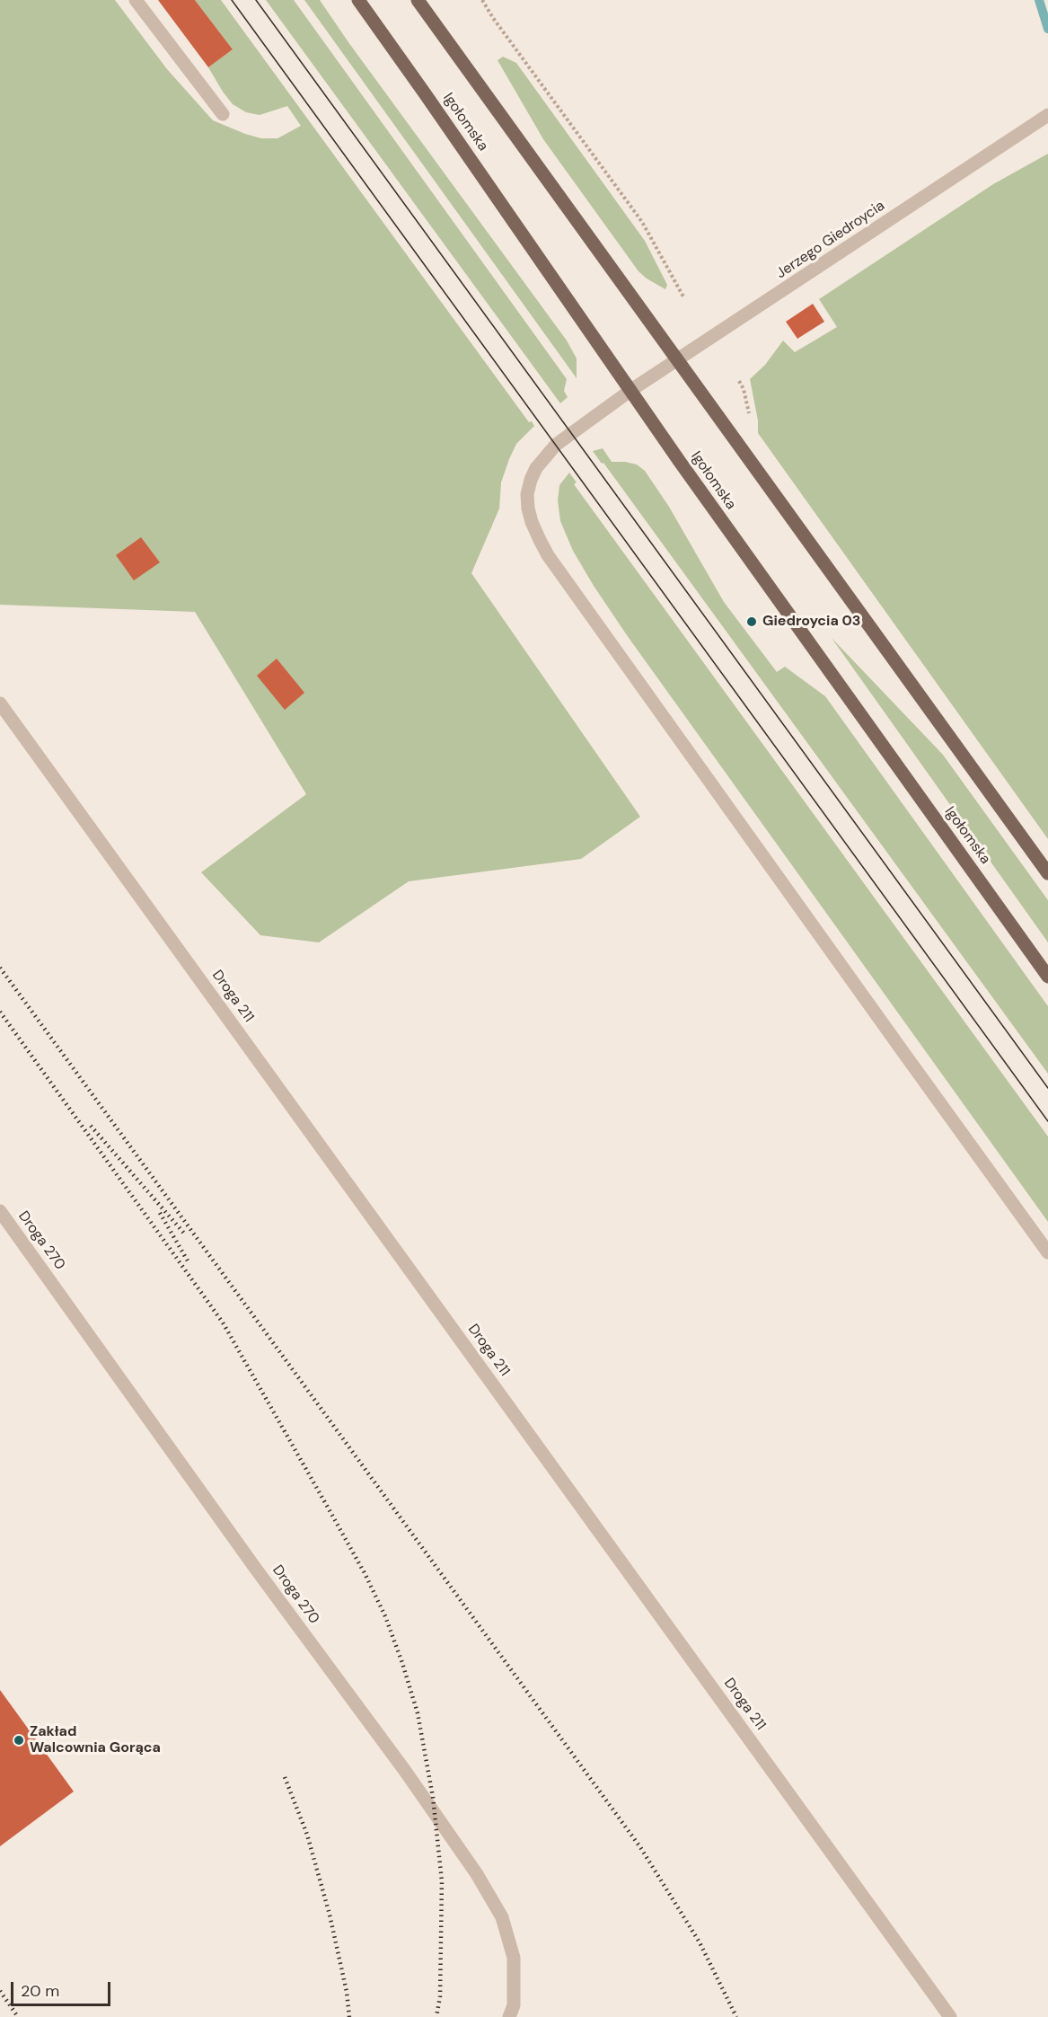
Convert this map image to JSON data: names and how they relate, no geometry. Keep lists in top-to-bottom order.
{
  "streets": {
    "main road": ["Igołomska"],
    "street": ["Jerzego Giedroycia", "Droga 211", "Droga 270"]
  },
  "crossings": [
    ["Igołomska", "Jerzego Giedroycia"]
  ],
  "places": ["Giedroycia 03", "Zakład Walcownia Gorąca"],
  "scale_bar": "20 m"
}
